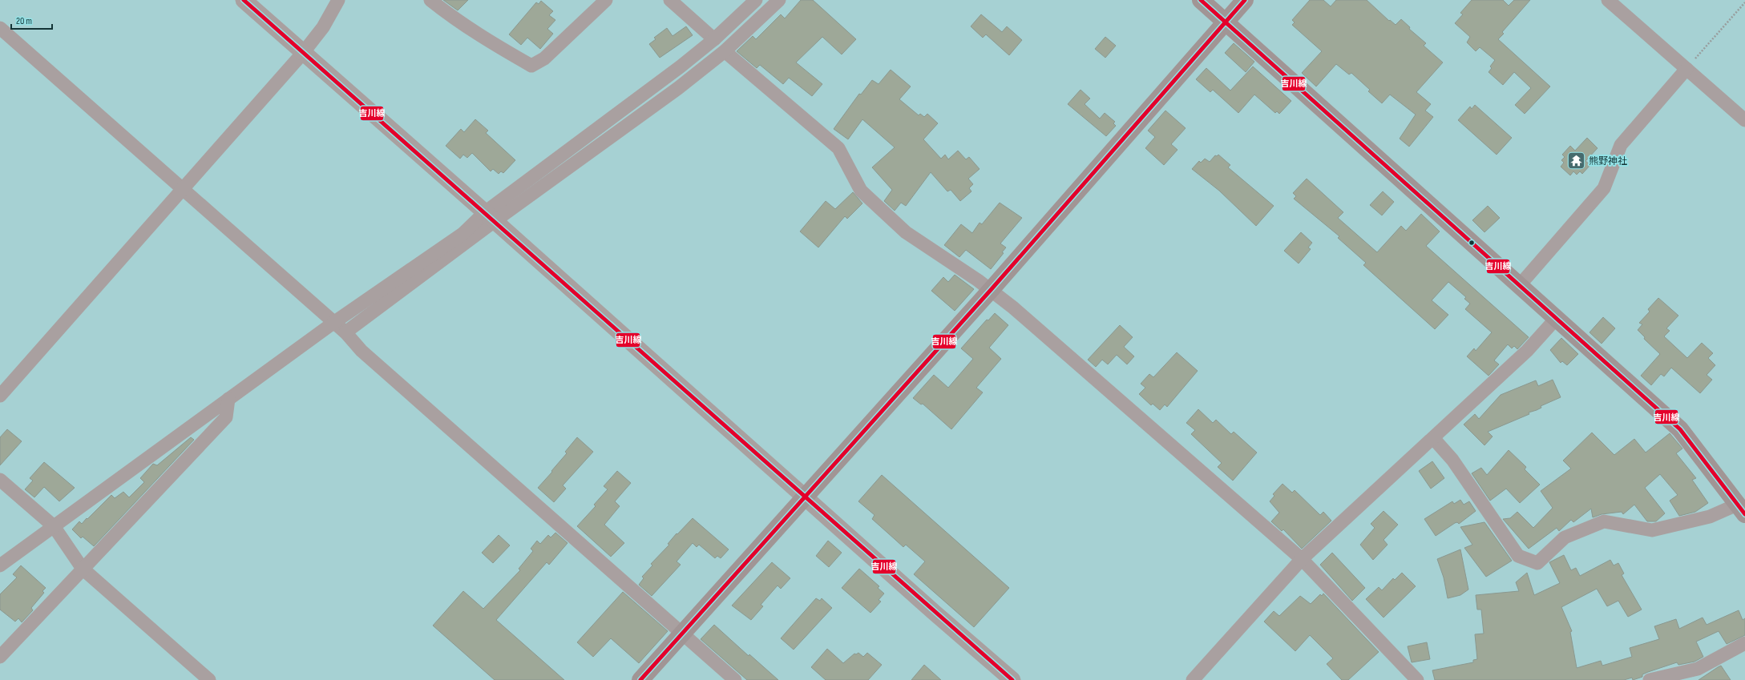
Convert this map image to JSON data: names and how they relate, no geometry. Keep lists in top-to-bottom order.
{
  "places": {
    "temple": ["熊野神社"]
  },
  "lines": ["transit line 吉川線"],
  "scale_bar": "20 m"
}
